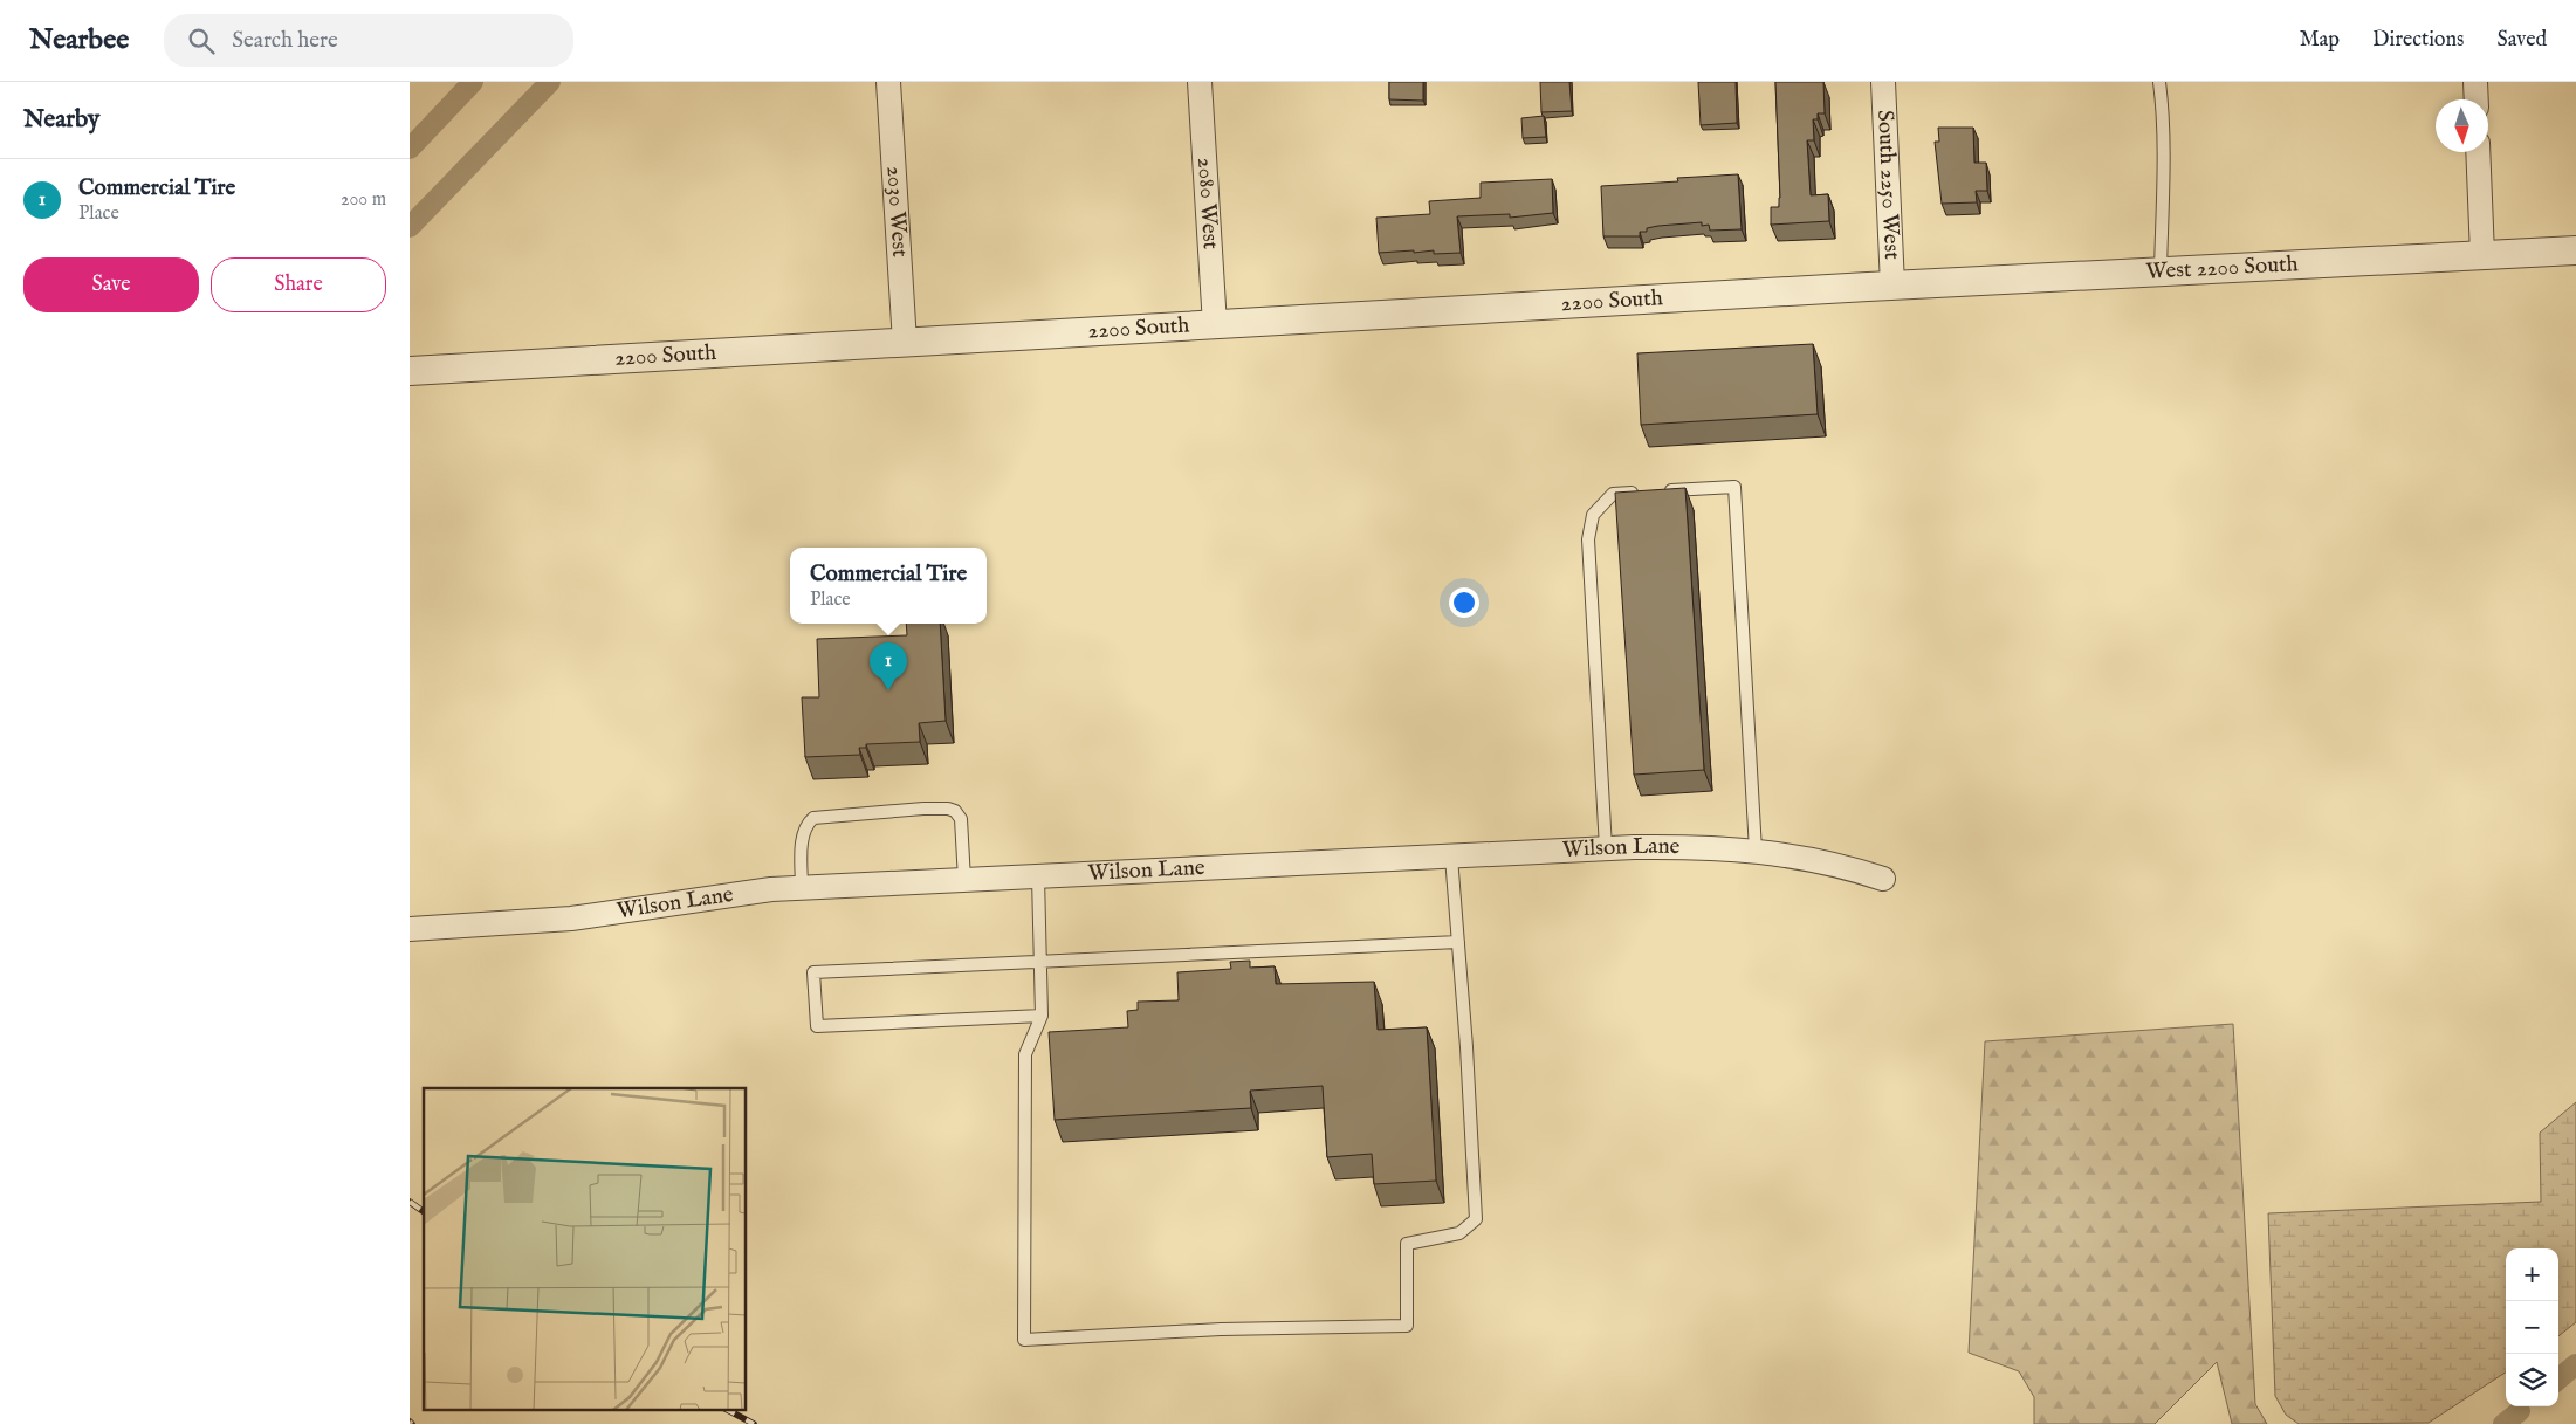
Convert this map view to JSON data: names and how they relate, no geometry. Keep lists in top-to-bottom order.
{
  "streets": {
    "street": [
      "South 2250 West",
      "2080 West",
      "2030 West",
      "West 2200 South",
      "2200 South",
      "Wilson Lane"
    ]
  },
  "crossings": [
    ["South 2250 West", "West 2200 South"],
    ["South 2250 West", "2200 South"],
    ["2080 West", "2200 South"],
    ["2030 West", "2200 South"],
    ["West 2200 South", "2200 South"]
  ],
  "north": "bottom",
  "page": {
    "header": "Nearbee",
    "search": "Search here",
    "nav": ["Map", "Directions", "Saved"],
    "heading": "Nearby",
    "list": [
      {
        "mark": "1",
        "name": "Commercial Tire",
        "note": "Place",
        "value": "200 m"
      }
    ],
    "buttons": ["Save", "Share"],
    "popup": ["Commercial Tire", "Place"],
    "pins": "1",
    "map_buttons": ["+", "−"]
  }
}
